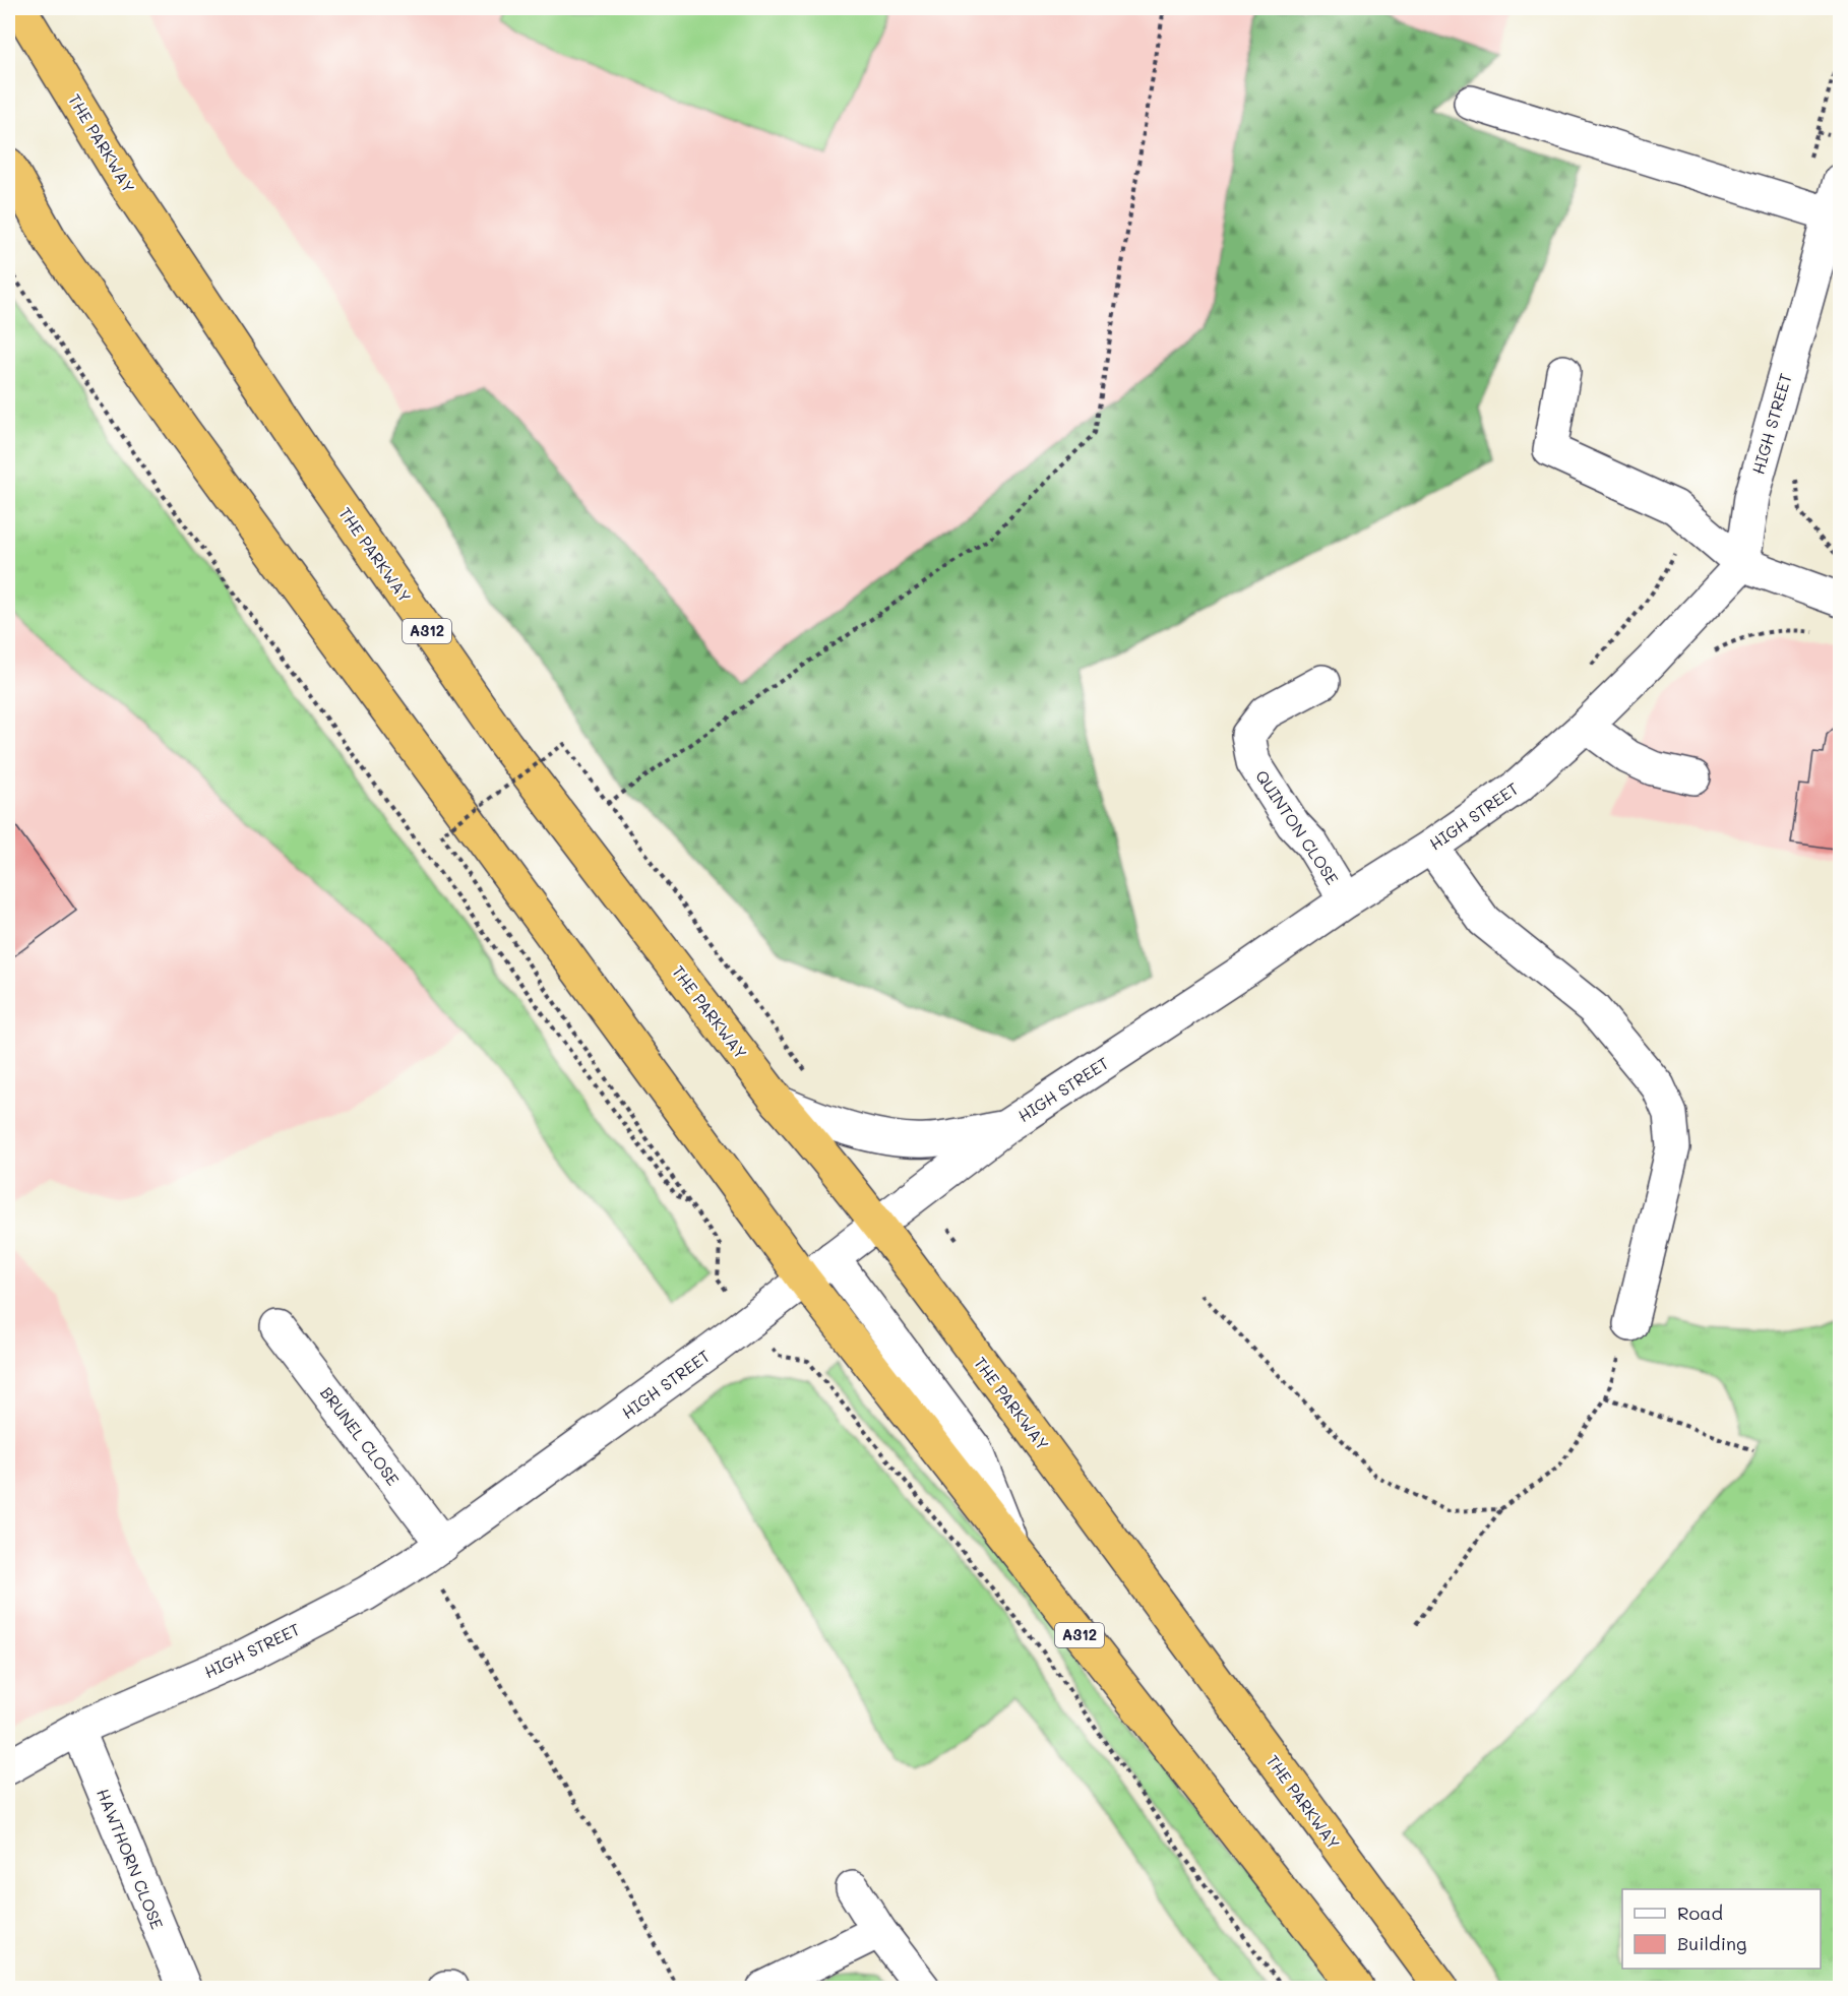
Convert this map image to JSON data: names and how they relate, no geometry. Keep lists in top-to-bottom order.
{
  "streets": {
    "highway": ["THE PARKWAY", "A312"],
    "street": [
      "HIGH STREET",
      "QUINTON CLOSE",
      "BRUNEL CLOSE",
      "HAWTHORN CLOSE"
    ]
  },
  "crossings": [
    ["THE PARKWAY", "HIGH STREET"],
    ["HIGH STREET", "A312"],
    ["HIGH STREET", "QUINTON CLOSE"],
    ["HIGH STREET", "BRUNEL CLOSE"],
    ["HIGH STREET", "HAWTHORN CLOSE"]
  ],
  "legend": ["Road", "Building"]
}
